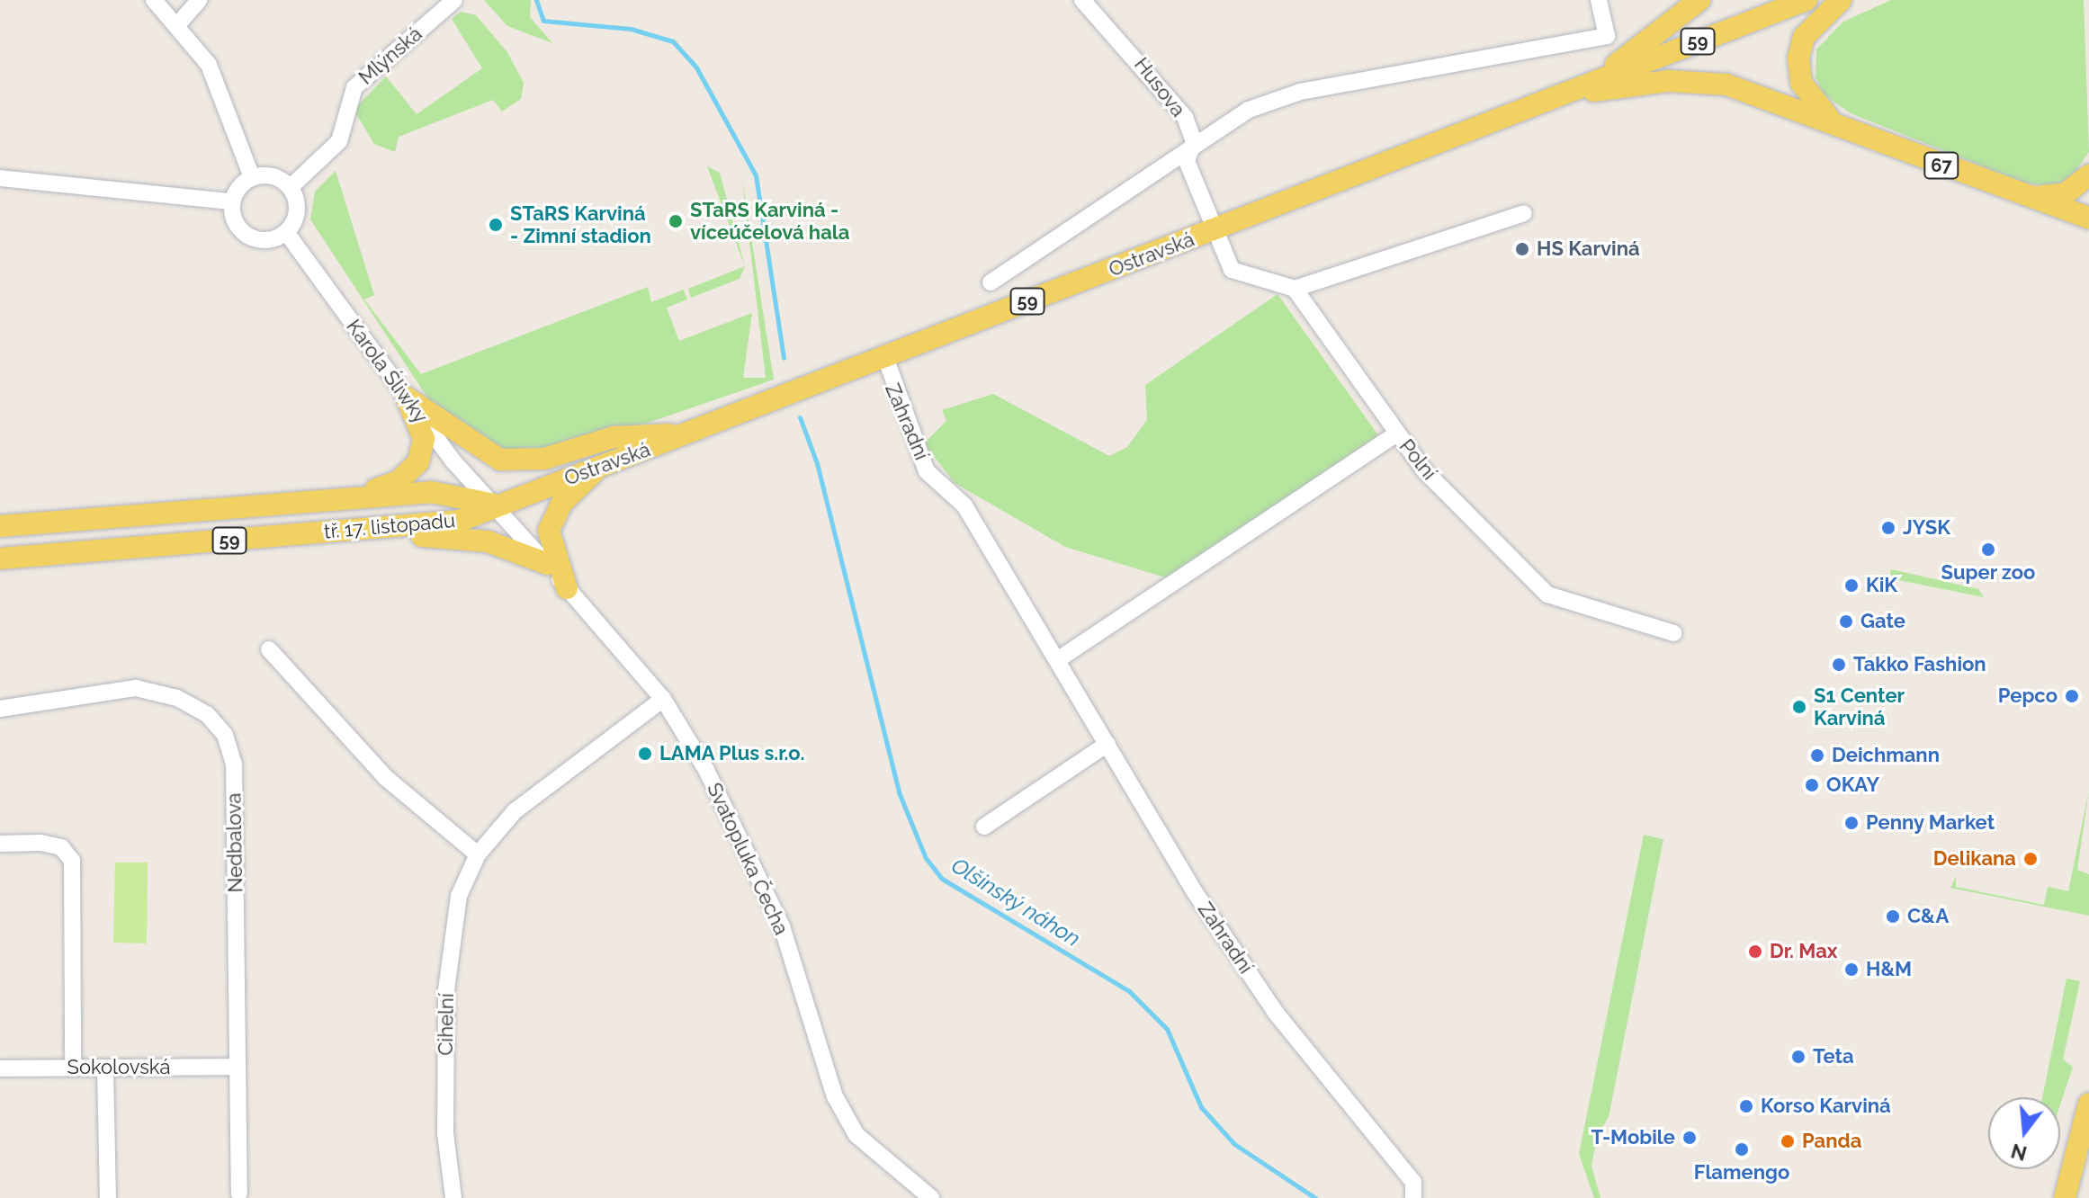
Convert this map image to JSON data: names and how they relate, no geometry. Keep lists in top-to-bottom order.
{
  "streets": {
    "main road": [
      "59",
      "67",
      "Ostravská",
      "tř. 17. listopadu"
    ],
    "street": [
      "Mlýnská",
      "Husova",
      "Karola Śliwky",
      "Zahradní",
      "Polní",
      "Nedbalova",
      "Svatopluka Čecha",
      "Cihelní",
      "Sokolovská"
    ]
  },
  "crossings": [
    ["Mlýnská", "Karola Śliwky"],
    ["Ostravská", "Karola Śliwky"],
    ["Ostravská", "Zahradní"],
    ["Ostravská", "tř. 17. listopadu"],
    ["Ostravská", "Svatopluka Čecha"],
    ["Karola Śliwky", "tř. 17. listopadu"],
    ["Karola Śliwky", "Svatopluka Čecha"],
    ["tř. 17. listopadu", "Svatopluka Čecha"],
    ["Nedbalova", "Sokolovská"],
    ["Svatopluka Čecha", "Cihelní"]
  ],
  "water": ["Olšinský náhon"],
  "places": [
    "STaRS Karviná - víceúčelová hala",
    "STaRS Karviná - Zimní stadion",
    "HS Karviná",
    "JYSK",
    "Super zoo",
    "KiK",
    "Gate",
    "Takko Fashion",
    "Pepco",
    "S1 Center Karviná",
    "LAMA Plus s.r.o.",
    "Deichmann",
    "OKAY",
    "Penny Market",
    "Delikana",
    "C&A",
    "Dr. Max",
    "H&M",
    "Teta",
    "Korso Karviná",
    "T-Mobile",
    "Panda",
    "Flamengo"
  ],
  "north": "bottom"
}
